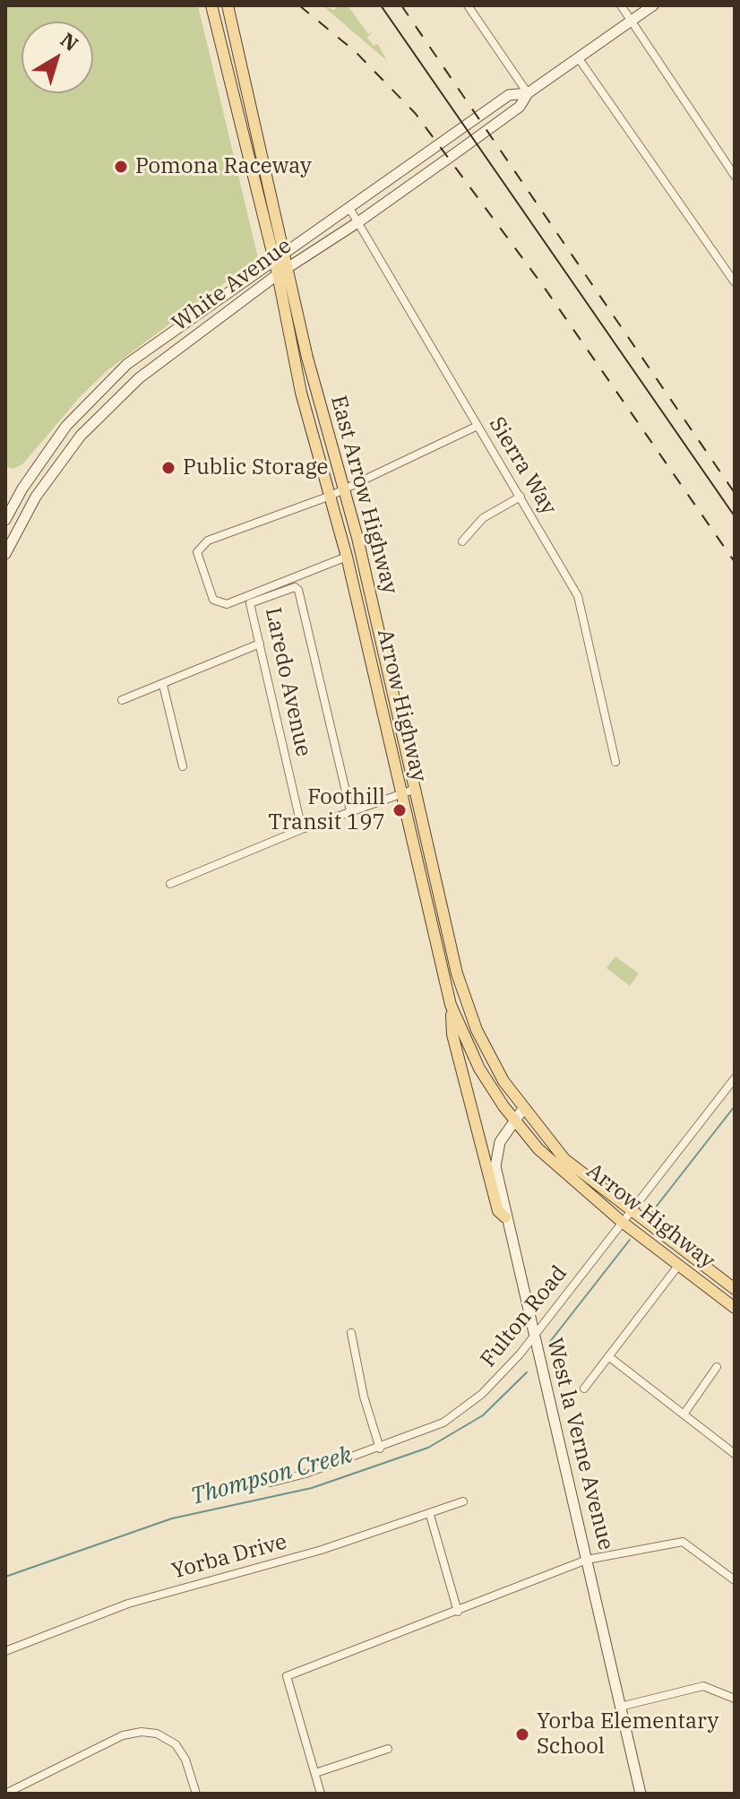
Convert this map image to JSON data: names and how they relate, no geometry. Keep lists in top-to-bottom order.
{
  "streets": {
    "main road": [
      "White Avenue",
      "East Arrow Highway",
      "Arrow Highway",
      "West la Verne Avenue"
    ],
    "street": [
      "Sierra Way",
      "Laredo Avenue",
      "Fulton Road",
      "Yorba Drive"
    ]
  },
  "crossings": [
    ["White Avenue", "Sierra Way"],
    ["White Avenue", "East Arrow Highway"],
    ["White Avenue", "Arrow Highway"],
    ["East Arrow Highway", "Arrow Highway"],
    ["East Arrow Highway", "West la Verne Avenue"],
    ["Arrow Highway", "Fulton Road"],
    ["Arrow Highway", "West la Verne Avenue"],
    ["Fulton Road", "West la Verne Avenue"]
  ],
  "water": ["Thompson Creek"],
  "places": [
    "Pomona Raceway",
    "Public Storage",
    "Foothill Transit 197",
    "Yorba Elementary School"
  ],
  "north": "top right"
}
